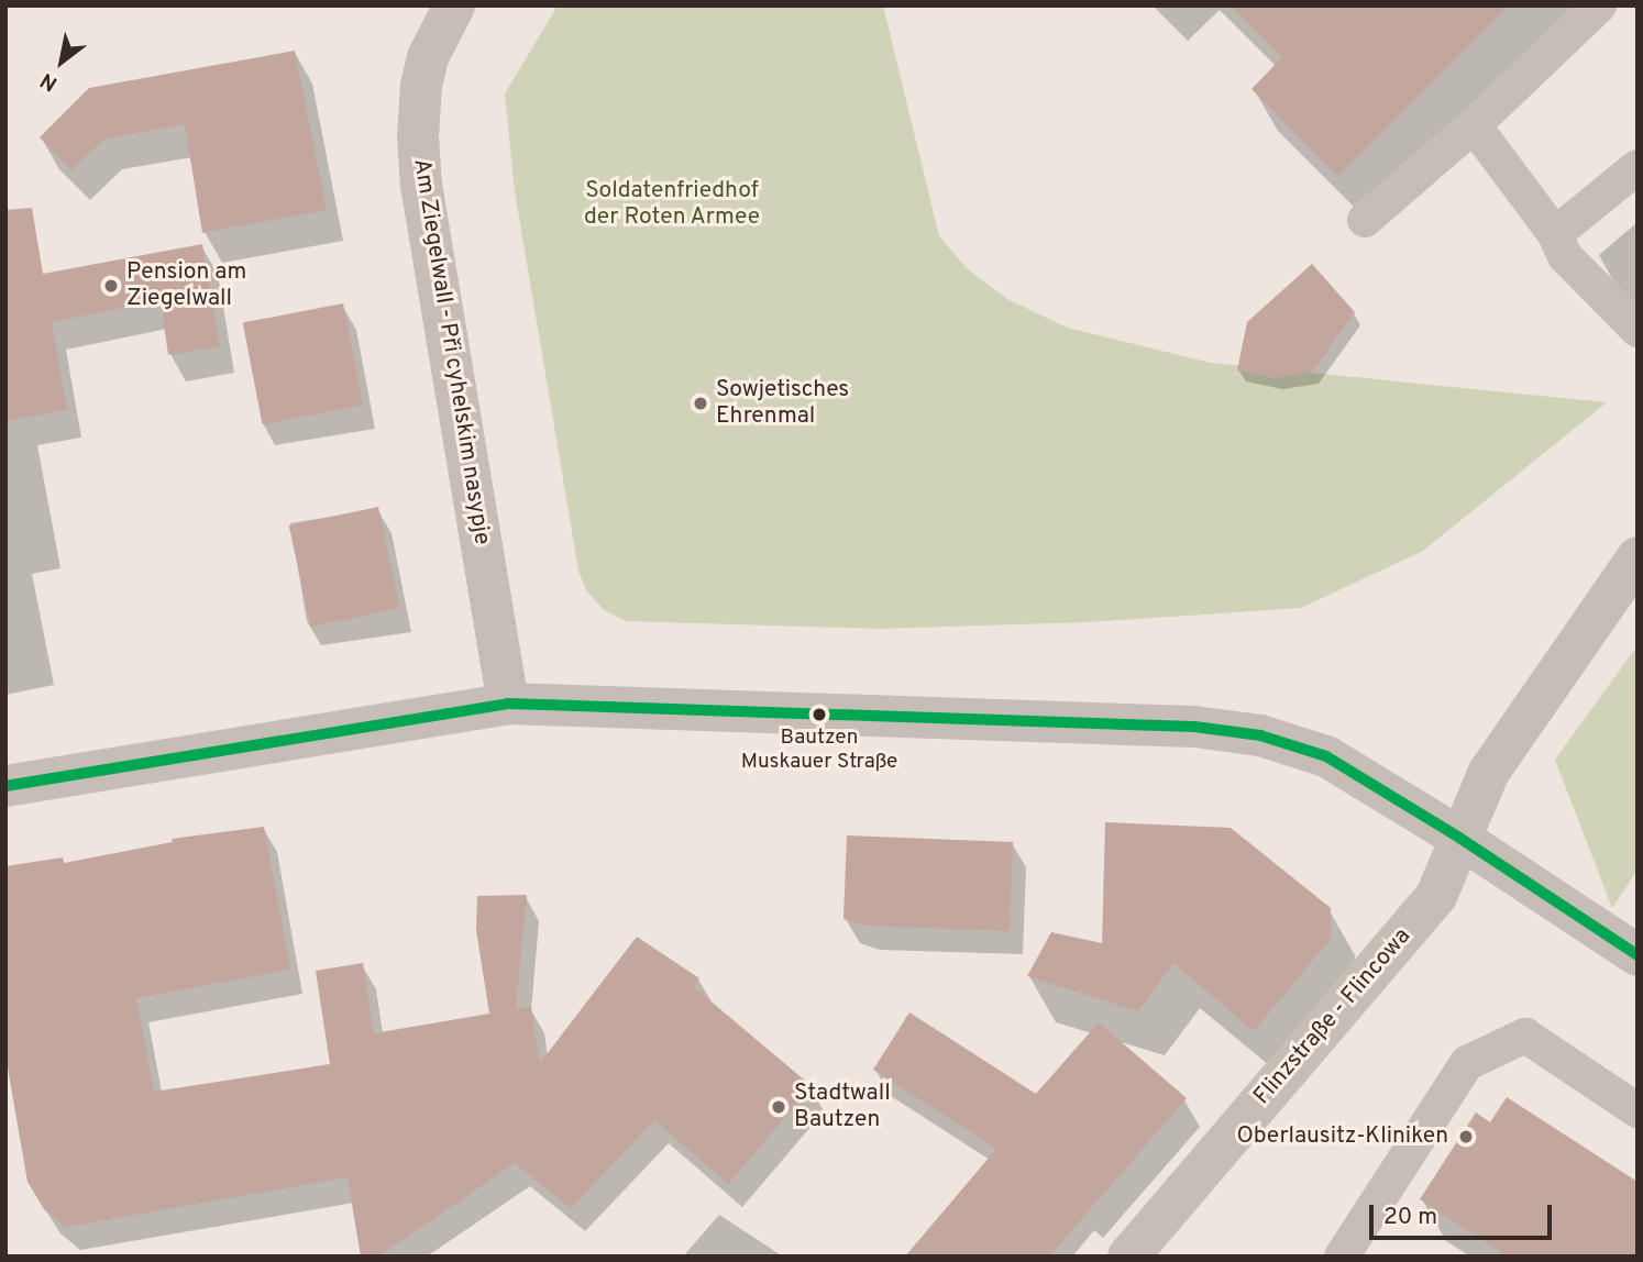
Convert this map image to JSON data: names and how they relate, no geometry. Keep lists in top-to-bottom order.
{
  "streets": {
    "street": ["Am Ziegelwall - Při cyhelskim nasypje", "Flinzstraße - Flincowa"]
  },
  "parks": ["Soldatenfriedhof der Roten Armee"],
  "places": [
    "Pension am Ziegelwall",
    "Sowjetisches Ehrenmal",
    "Bautzen Muskauer Straße",
    "Stadtwall Bautzen",
    "Oberlausitz-Kliniken"
  ],
  "scale_bar": "20 m",
  "north": "bottom left"
}
